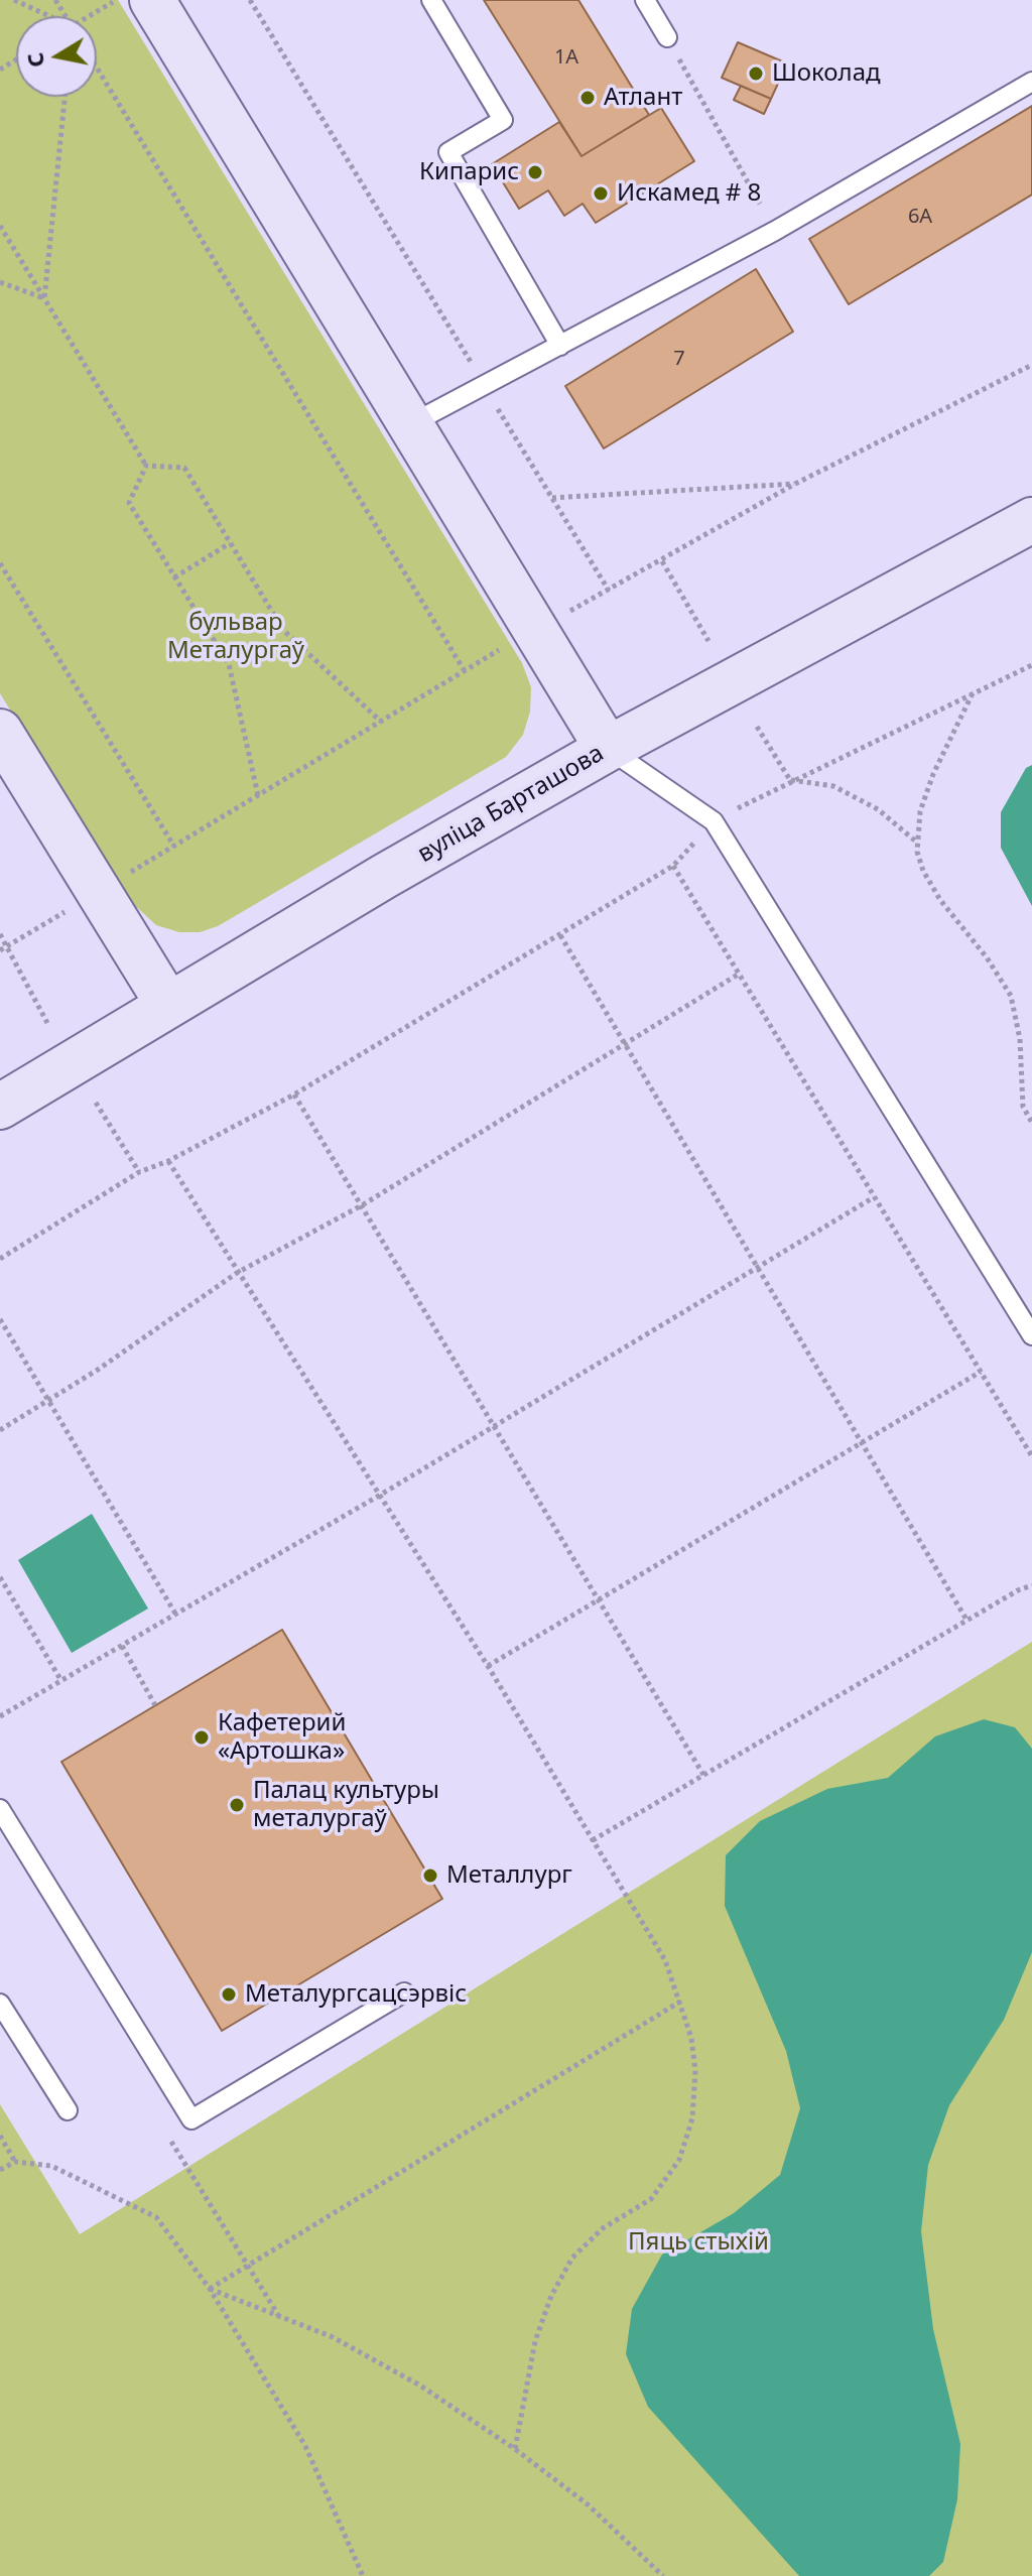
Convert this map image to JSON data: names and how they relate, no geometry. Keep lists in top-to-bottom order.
{
  "streets": {
    "main road": ["вуліца Барташова"]
  },
  "parks": ["бульвар Металургаў", "Пяць стыхій"],
  "places": [
    "Шоколад",
    "Атлант",
    "Кипарис",
    "Искамед # 8",
    "Кафетерий «Артошка»",
    "Палац культуры металургаў",
    "Металлург",
    "Металургсацсэрвіс"
  ],
  "house_numbers": ["1А", "6А", "7"],
  "north": "left"
}
